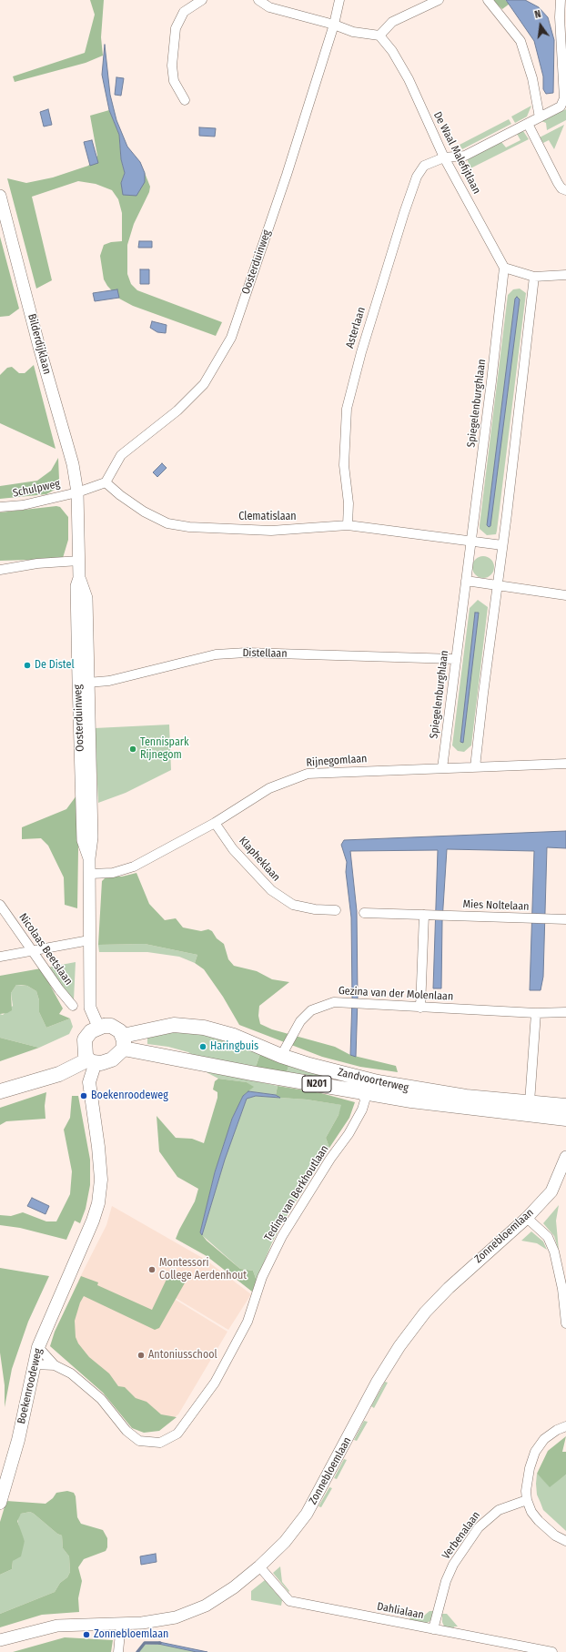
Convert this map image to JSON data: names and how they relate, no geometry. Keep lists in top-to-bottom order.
{
  "streets": {
    "main road": ["Zandvoorterweg", "N201", "Boekenroodeweg"],
    "street": [
      "De Waal Malefijtlaan",
      "Oosterduinweg",
      "Asterlaan",
      "Bilderdijklaan",
      "Spiegelenburghlaan",
      "Schulpweg",
      "Clematislaan",
      "Distellaan",
      "Rijnegomlaan",
      "Klapheklaan",
      "Mies Noltelaan",
      "Nicolaas Beetslaan",
      "Gezina van der Molenlaan",
      "Teding van Berkhoutlaan",
      "Zonnebloemlaan",
      "Verbenalaan",
      "Dahlialaan"
    ]
  },
  "crossings": [
    ["De Waal Malefijtlaan", "Asterlaan"],
    ["De Waal Malefijtlaan", "Spiegelenburghlaan"],
    ["Oosterduinweg", "Bilderdijklaan"],
    ["Oosterduinweg", "Schulpweg"],
    ["Oosterduinweg", "Clematislaan"],
    ["Oosterduinweg", "Distellaan"],
    ["Oosterduinweg", "Rijnegomlaan"],
    ["Oosterduinweg", "Zandvoorterweg"],
    ["Oosterduinweg", "N201"],
    ["Oosterduinweg", "Boekenroodeweg"],
    ["Asterlaan", "Clematislaan"],
    ["Bilderdijklaan", "Schulpweg"],
    ["Spiegelenburghlaan", "Clematislaan"],
    ["Spiegelenburghlaan", "Distellaan"],
    ["Spiegelenburghlaan", "Rijnegomlaan"],
    ["Rijnegomlaan", "Klapheklaan"],
    ["Gezina van der Molenlaan", "Zandvoorterweg"],
    ["Zandvoorterweg", "N201"],
    ["Zandvoorterweg", "Teding van Berkhoutlaan"],
    ["Zandvoorterweg", "Boekenroodeweg"],
    ["N201", "Boekenroodeweg"],
    ["Teding van Berkhoutlaan", "Boekenroodeweg"],
    ["Zonnebloemlaan", "Dahlialaan"],
    ["Verbenalaan", "Dahlialaan"]
  ],
  "places": [
    "De Distel",
    "Tennispark Rijnegom",
    "Haringbuis",
    "Boekenroodeweg",
    "Montessori College Aerdenhout",
    "Antoniusschool",
    "Zonnebloemlaan"
  ],
  "north": "top"
}
